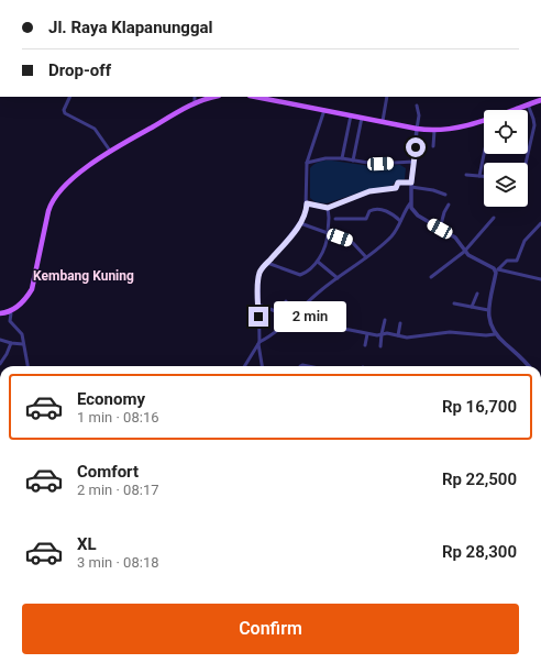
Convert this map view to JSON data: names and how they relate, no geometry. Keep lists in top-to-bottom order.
{
  "districts": ["Kembang Kuning"],
  "page": {
    "banner": ["Jl. Raya Klapanunggal", "Drop-off"],
    "bubble": "2 min",
    "list": [
      {
        "name": "Economy",
        "note": "1 min · 08:16",
        "value": "Rp 16,700"
      },
      {
        "name": "Comfort",
        "note": "2 min · 08:17",
        "value": "Rp 22,500"
      },
      {
        "name": "XL",
        "note": "3 min · 08:18",
        "value": "Rp 28,300"
      }
    ],
    "buttons": "Confirm"
  }
}
